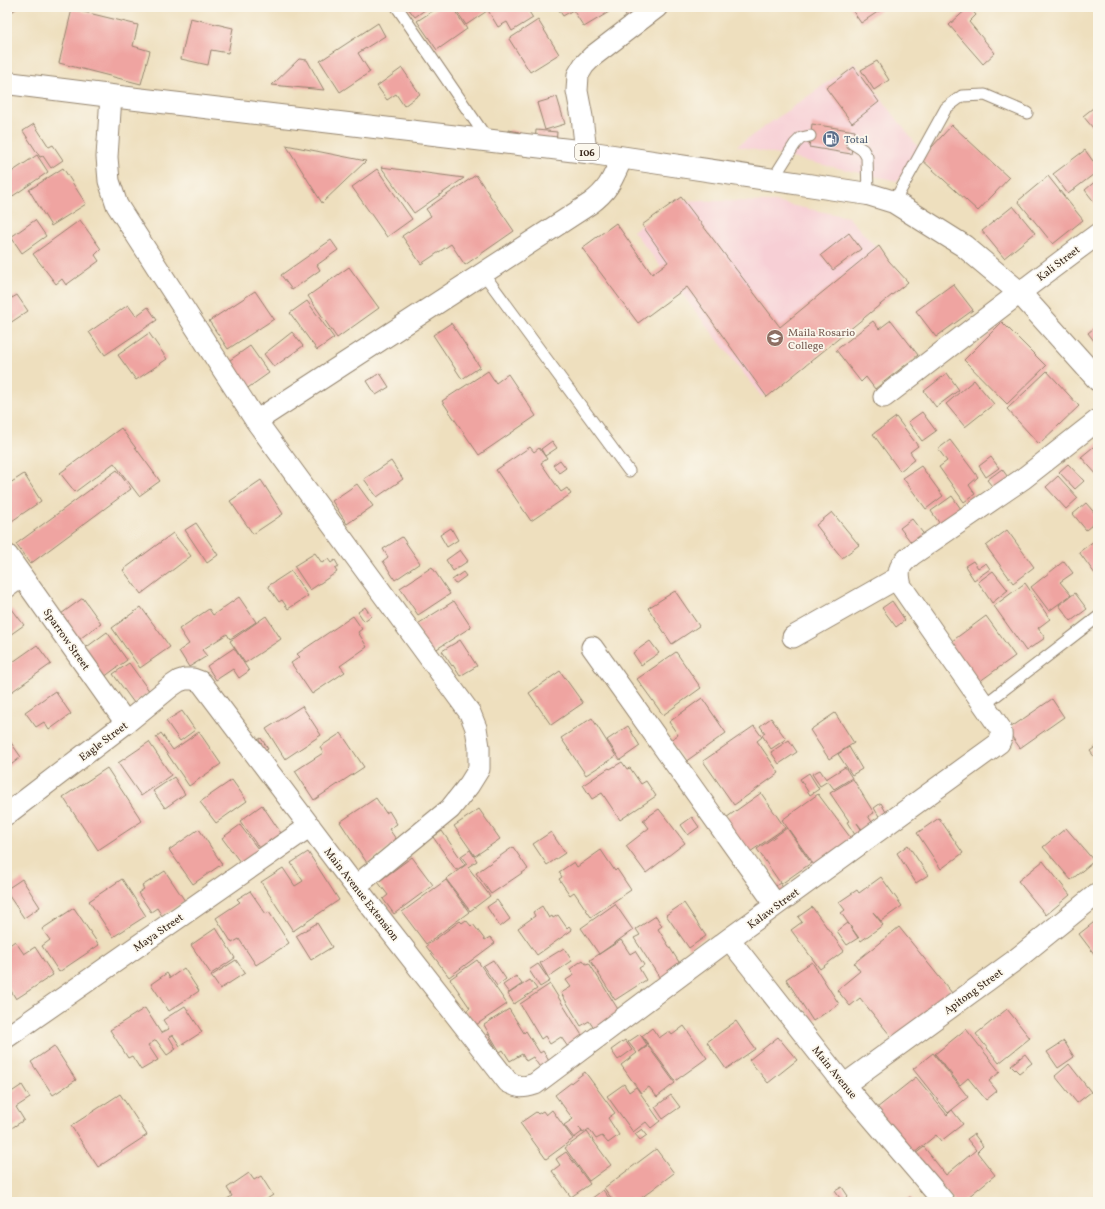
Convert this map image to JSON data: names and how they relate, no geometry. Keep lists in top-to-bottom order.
{
  "streets": {
    "highway": ["106"],
    "street": [
      "Kali Street",
      "Sparrow Street",
      "Eagle Street",
      "Main Avenue Extension",
      "Kalaw Street",
      "Maya Street",
      "Apitong Street",
      "Main Avenue"
    ]
  },
  "crossings": [
    ["106", "Kali Street"],
    ["Sparrow Street", "Eagle Street"],
    ["Eagle Street", "Main Avenue Extension"],
    ["Main Avenue Extension", "Kalaw Street"],
    ["Main Avenue Extension", "Maya Street"],
    ["Kalaw Street", "Main Avenue"],
    ["Apitong Street", "Main Avenue"]
  ],
  "places": {
    "fuel station": ["Total"],
    "school or university": ["Maila Rosario College"]
  }
}
